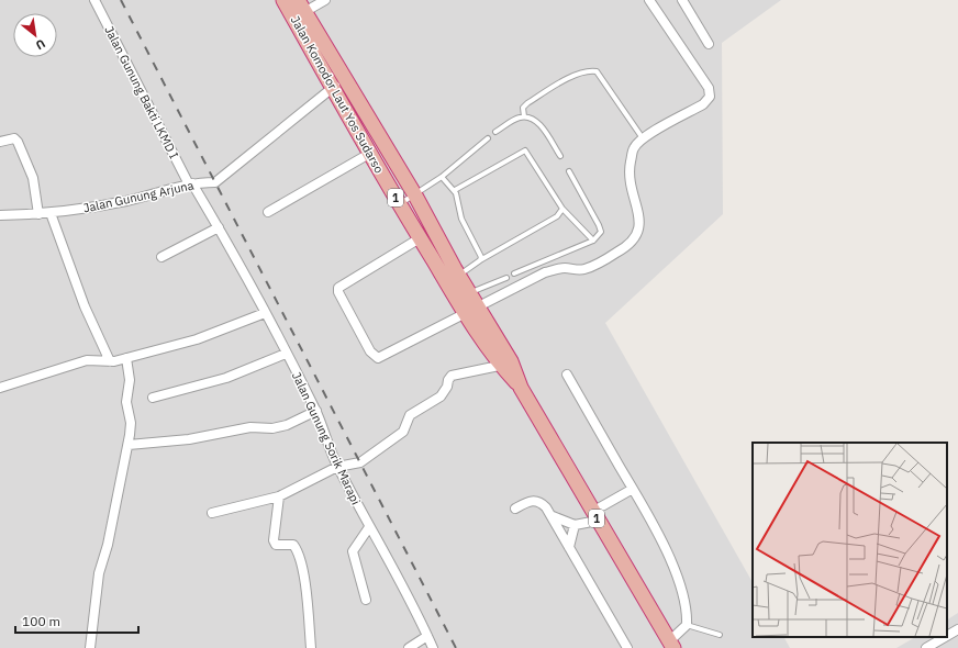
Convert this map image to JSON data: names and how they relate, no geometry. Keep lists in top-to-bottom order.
{
  "streets": {
    "highway": ["Jalan Komodor Laut Yos Sudarso", "1"],
    "street": ["Jalan Gunung Bakti LKMD I", "Jalan Gunung Arjuna", "Jalan Gunung Sorik Marapi"]
  },
  "crossings": [
    ["Jalan Gunung Bakti LKMD I", "Jalan Gunung Arjuna"],
    ["Jalan Gunung Bakti LKMD I", "Jalan Gunung Sorik Marapi"],
    ["Jalan Komodor Laut Yos Sudarso", "Jalan Gunung Arjuna"],
    ["Jalan Gunung Arjuna", "Jalan Gunung Sorik Marapi"]
  ],
  "scale_bar": "100 m",
  "north": "bottom right"
}
